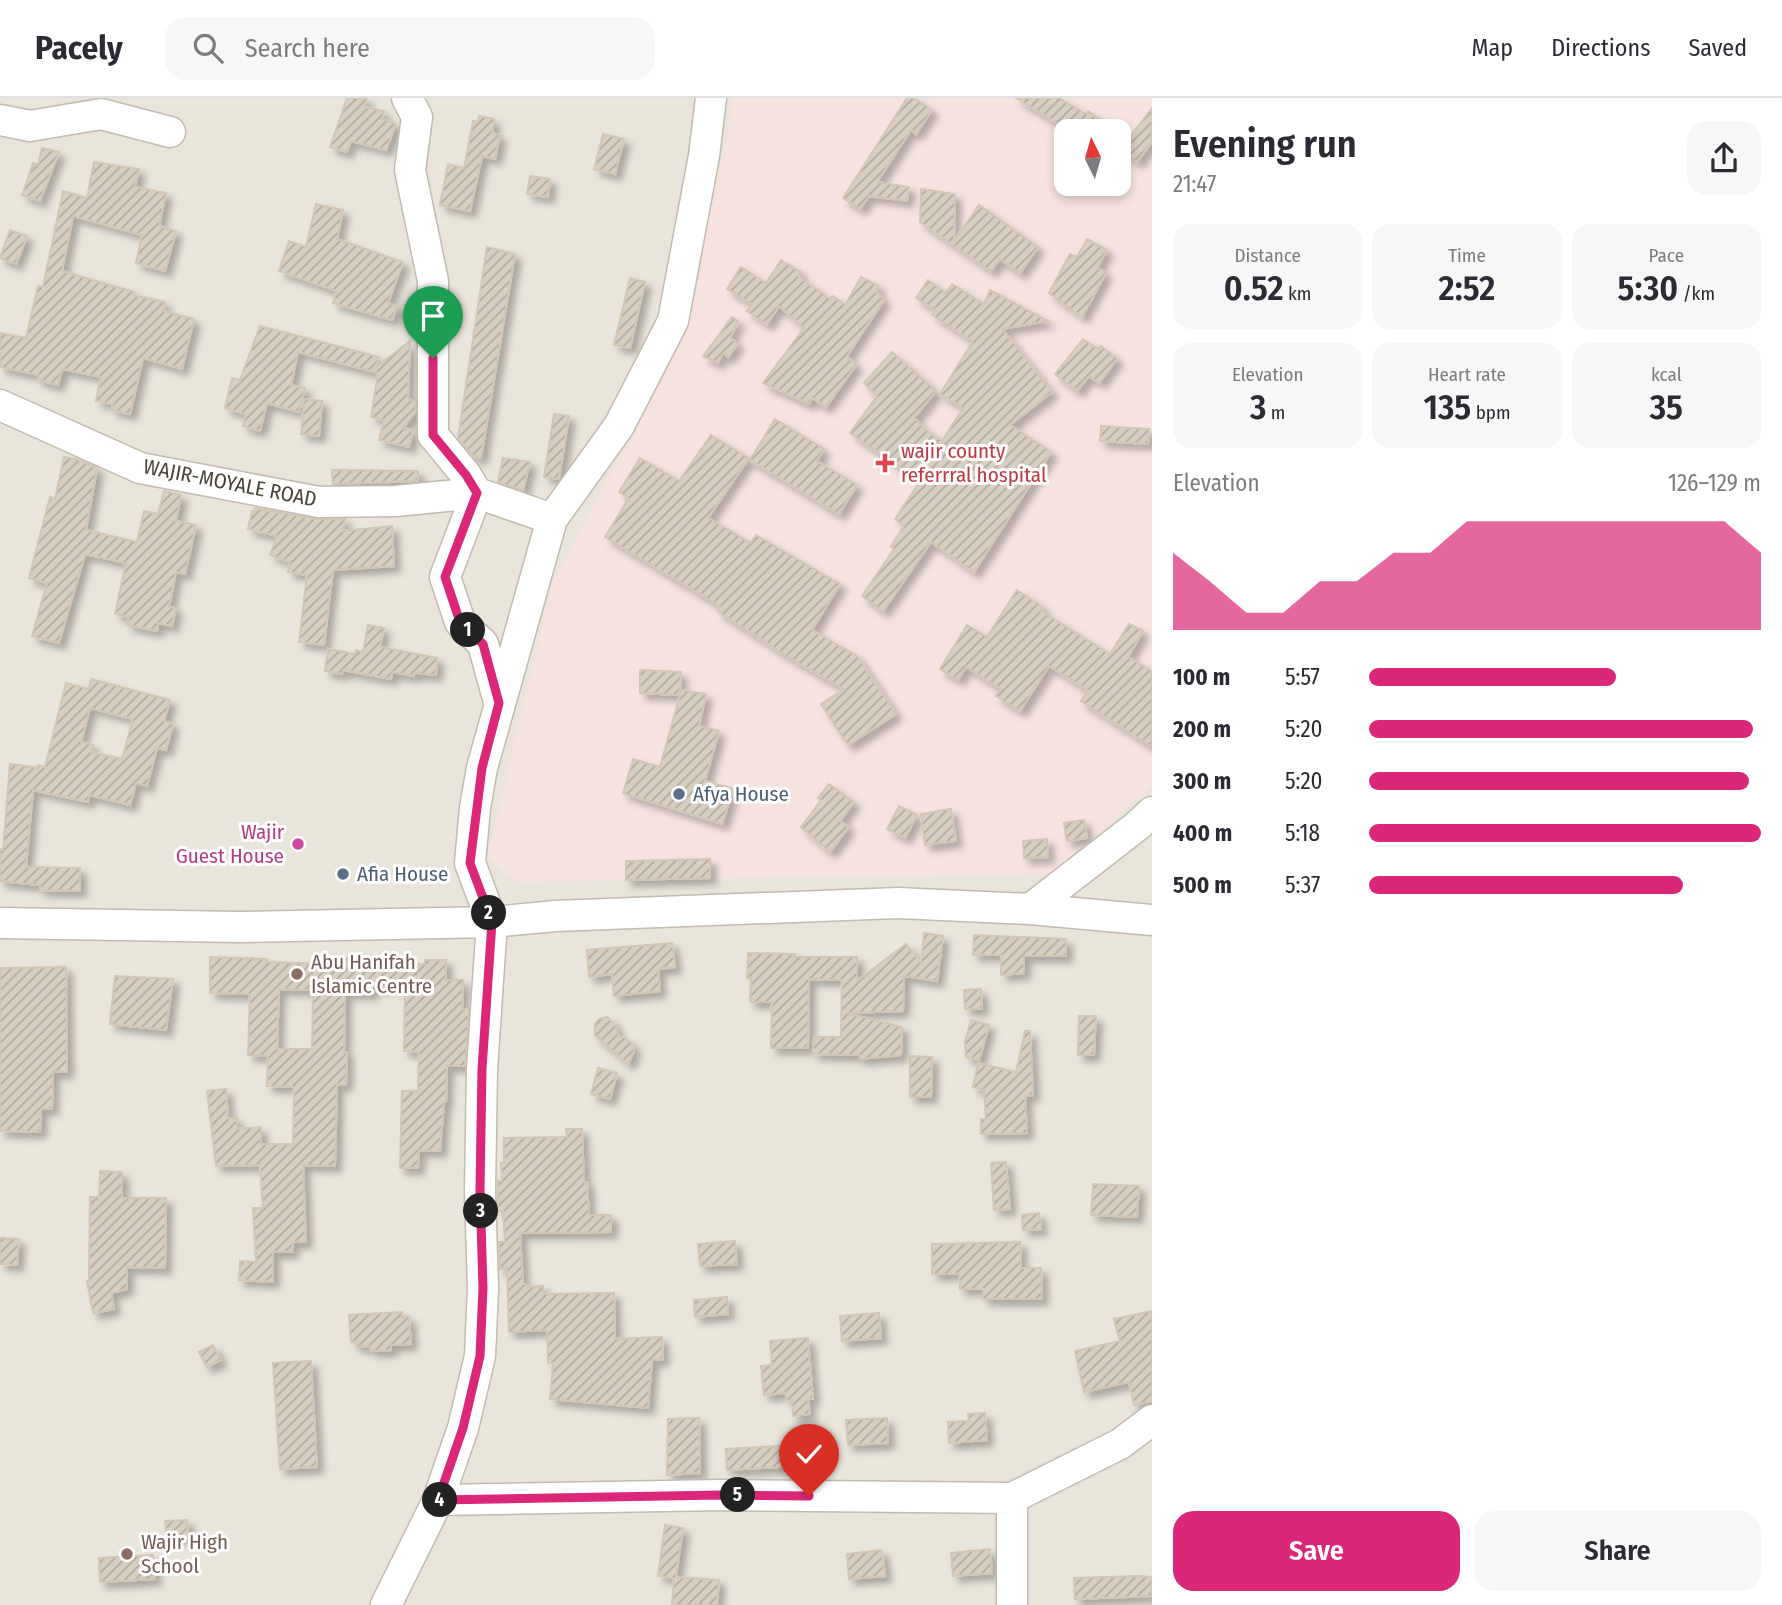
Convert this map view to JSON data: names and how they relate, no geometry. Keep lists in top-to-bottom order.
{
  "streets": {
    "street": ["WAJIR-MOYALE ROAD"]
  },
  "places": {
    "health": ["wajir county referrral hospital"],
    "other": [
      "Afya House",
      "Wajir Guest House",
      "Afia House",
      "Abu Hanifah Islamic Centre",
      "Wajir High School"
    ]
  },
  "north": "top",
  "page": {
    "header": "Pacely",
    "search": "Search here",
    "nav": ["Map", "Directions", "Saved"],
    "heading": ["Evening run", "21:47"],
    "stats": [
      ["Distance", "0.52 km"],
      ["Time", "2:52"],
      ["Pace", "5:30 /km"],
      ["Elevation", "3 m"],
      ["Heart rate", "135 bpm"],
      ["kcal", "35"]
    ],
    "chart": ["Elevation", "126–129 m"],
    "pins": [
      "1",
      "2",
      "3",
      "5",
      "4"
    ],
    "list": [
      {
        "name": "100 m",
        "note": "5:57"
      },
      {
        "name": "200 m",
        "note": "5:20"
      },
      {
        "name": "300 m",
        "note": "5:20"
      },
      {
        "name": "400 m",
        "note": "5:18"
      },
      {
        "name": "500 m",
        "note": "5:37"
      }
    ],
    "buttons": ["Save", "Share"]
  }
}
